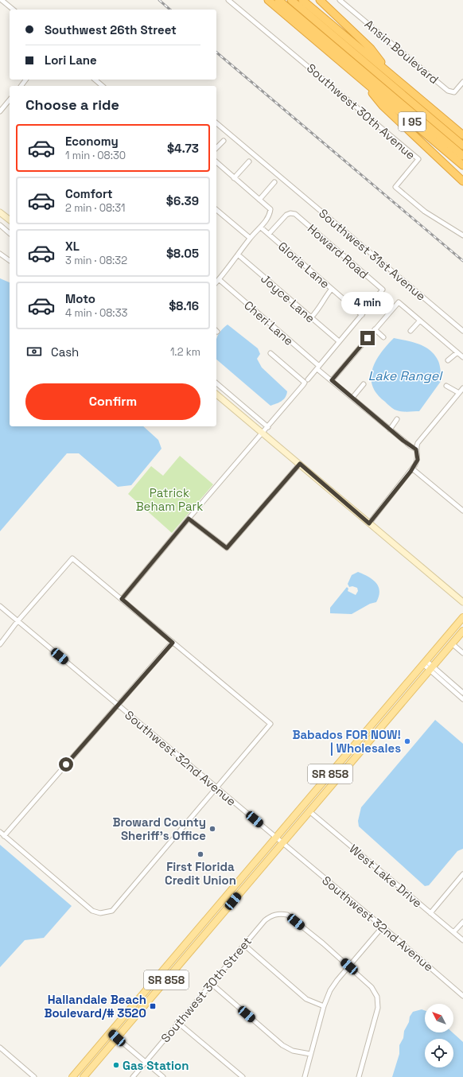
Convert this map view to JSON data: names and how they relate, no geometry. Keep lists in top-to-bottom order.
{
  "streets": {
    "highway": ["I 95"],
    "main road": ["SR 858"],
    "street": [
      "Ansin Boulevard",
      "Southwest 30th Avenue",
      "Howard Road",
      "Southwest 31st Avenue",
      "Gloria Lane",
      "Joyce Lane",
      "Cheri Lane",
      "Southwest 32nd Avenue",
      "West Lake Drive",
      "Southwest 30th Street"
    ]
  },
  "crossings": [
    ["Howard Road", "Gloria Lane"],
    ["Southwest 32nd Avenue", "SR 858"],
    ["SR 858", "West Lake Drive"]
  ],
  "water": ["Lake Rangel"],
  "parks": ["Patrick Beham Park"],
  "places": {
    "other": [
      "Babados FOR NOW! | Wholesales",
      "Broward County Sheriff's Office",
      "First Florida Credit Union",
      "Gas Station"
    ],
    "transit": ["Hallandale Beach Boulevard/# 3520"]
  },
  "north": "top left",
  "page": {
    "banner": ["Southwest 26th Street", "Lori Lane"],
    "heading": "Choose a ride",
    "list": [
      {
        "name": "Economy",
        "note": "1 min · 08:30",
        "value": "$4.73"
      },
      {
        "name": "Comfort",
        "note": "2 min · 08:31",
        "value": "$6.39"
      },
      {
        "name": "XL",
        "note": "3 min · 08:32",
        "value": "$8.05"
      },
      {
        "name": "Moto",
        "note": "4 min · 08:33",
        "value": "$8.16"
      }
    ],
    "bubble": "4 min",
    "pay": ["Cash", "1.2 km"],
    "buttons": "Confirm"
  }
}
